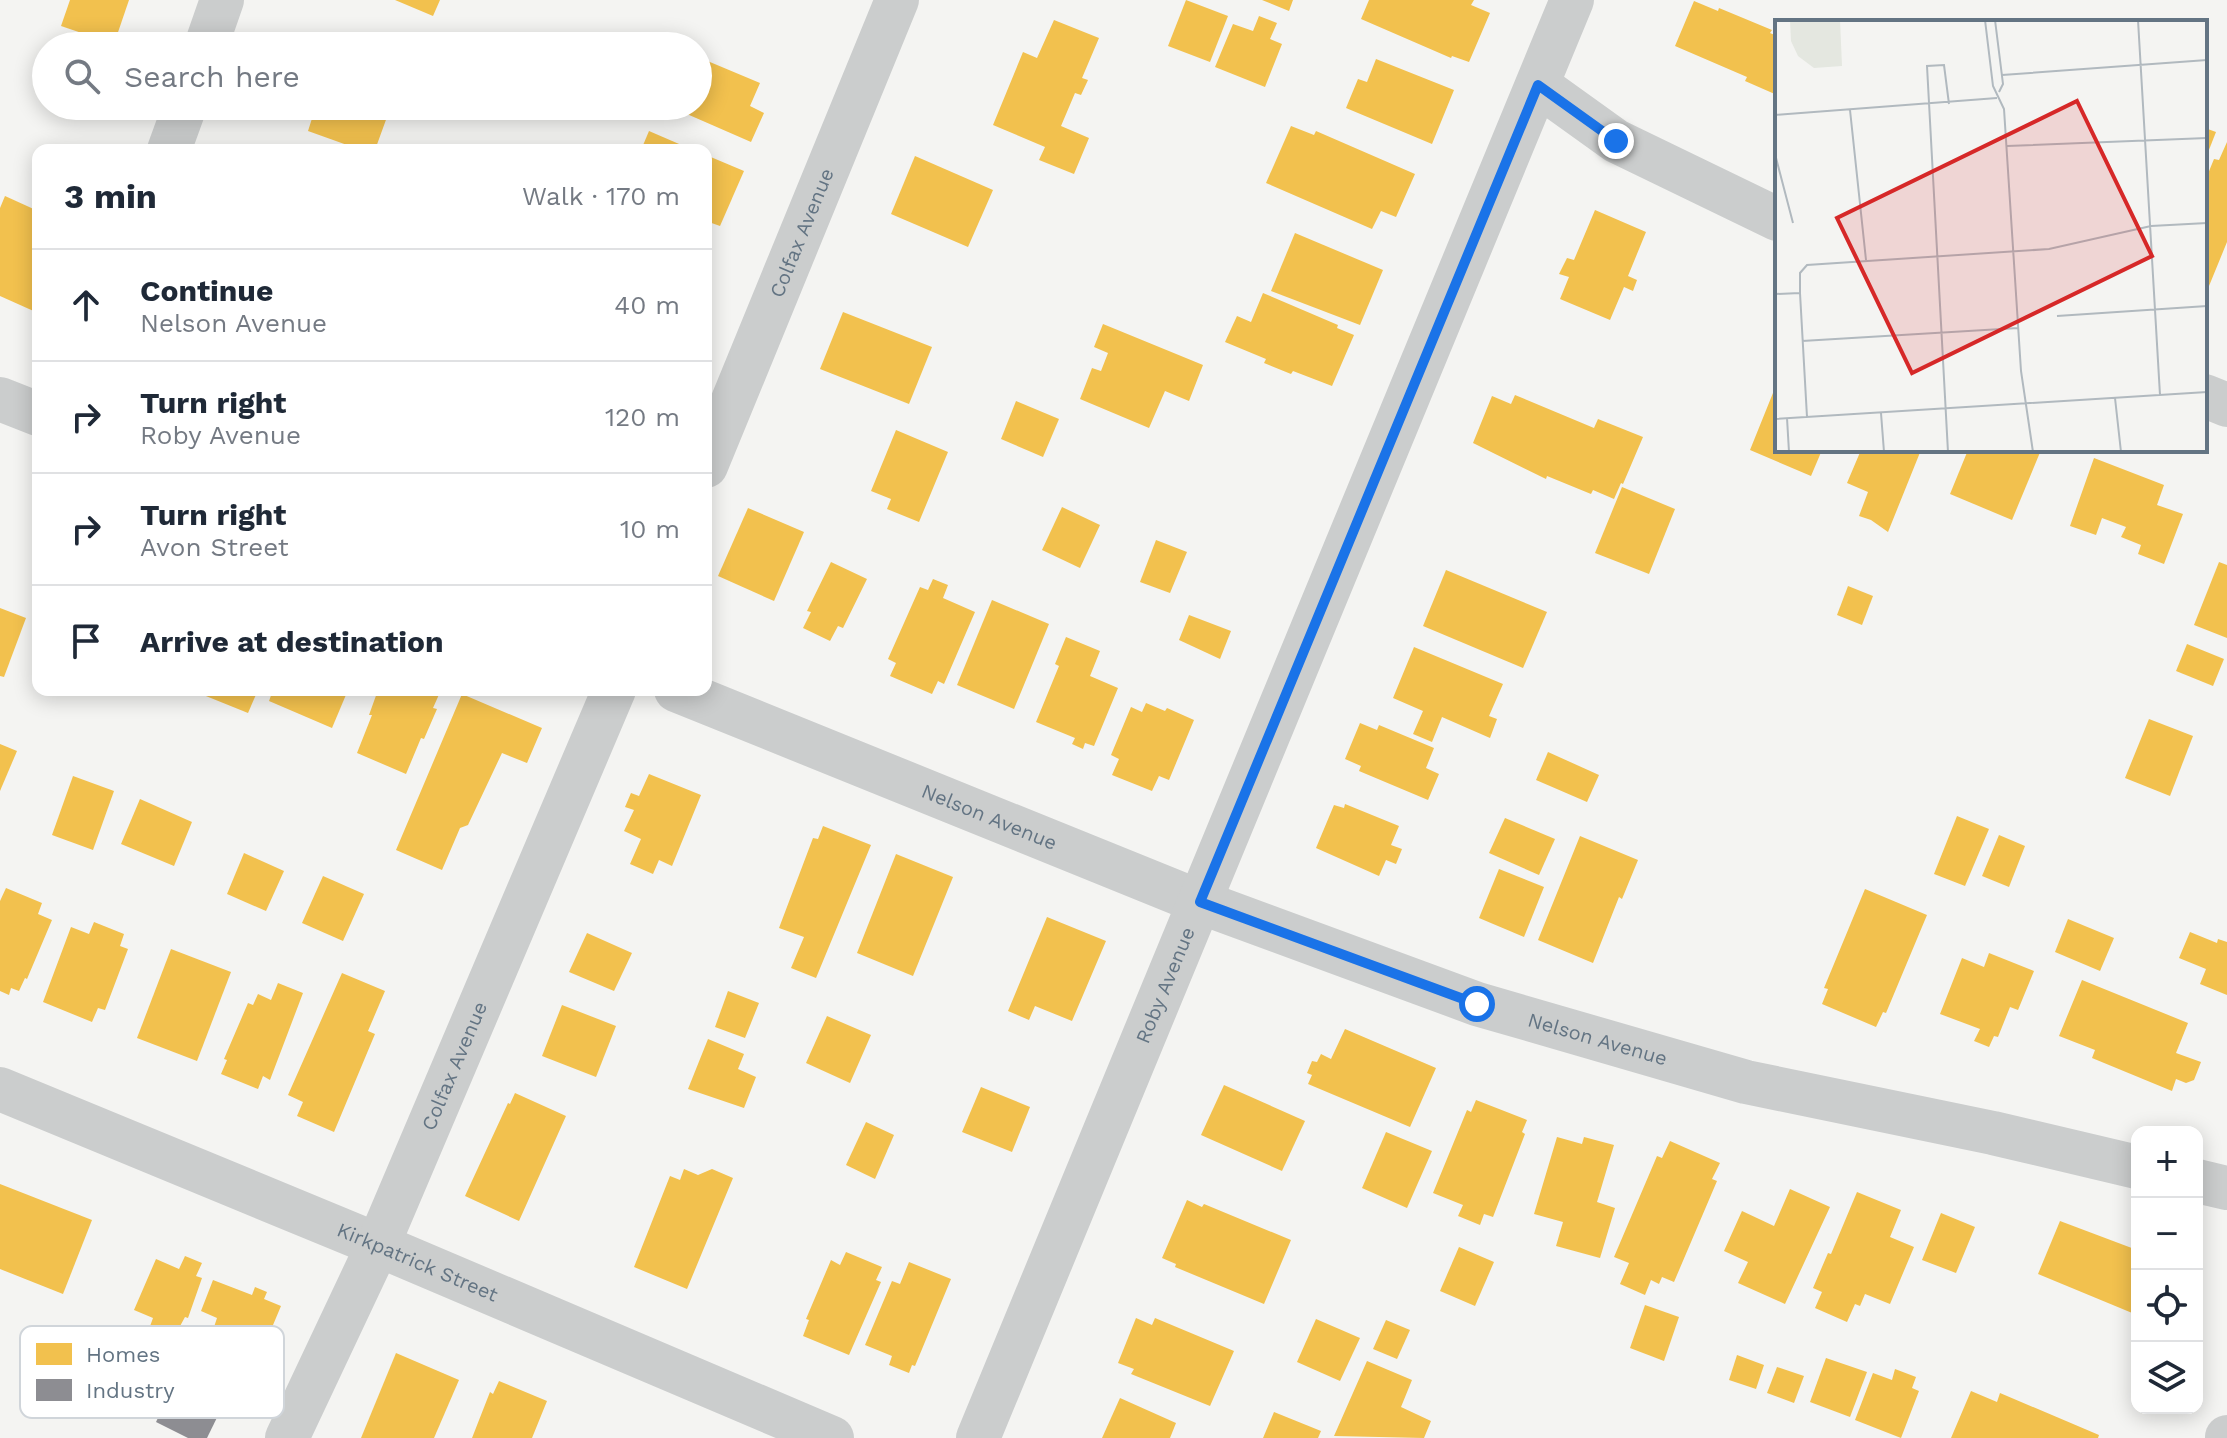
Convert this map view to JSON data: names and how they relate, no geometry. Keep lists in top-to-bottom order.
{
  "streets": {
    "street": [
      "Colfax Avenue",
      "Nelson Avenue",
      "Roby Avenue",
      "Kirkpatrick Street"
    ]
  },
  "crossings": [
    ["Colfax Avenue", "Kirkpatrick Street"],
    ["Nelson Avenue", "Roby Avenue"]
  ],
  "legend": ["Homes", "Industry"],
  "page": {
    "search": "Search here",
    "heading": ["3 min", "Walk · 170 m"],
    "list": [
      ["Continue", "Nelson Avenue", "40 m"],
      ["Turn right", "Roby Avenue", "120 m"],
      ["Turn right", "Avon Street", "10 m"],
      "Arrive at destination"
    ],
    "map_buttons": ["+", "−"]
  }
}
